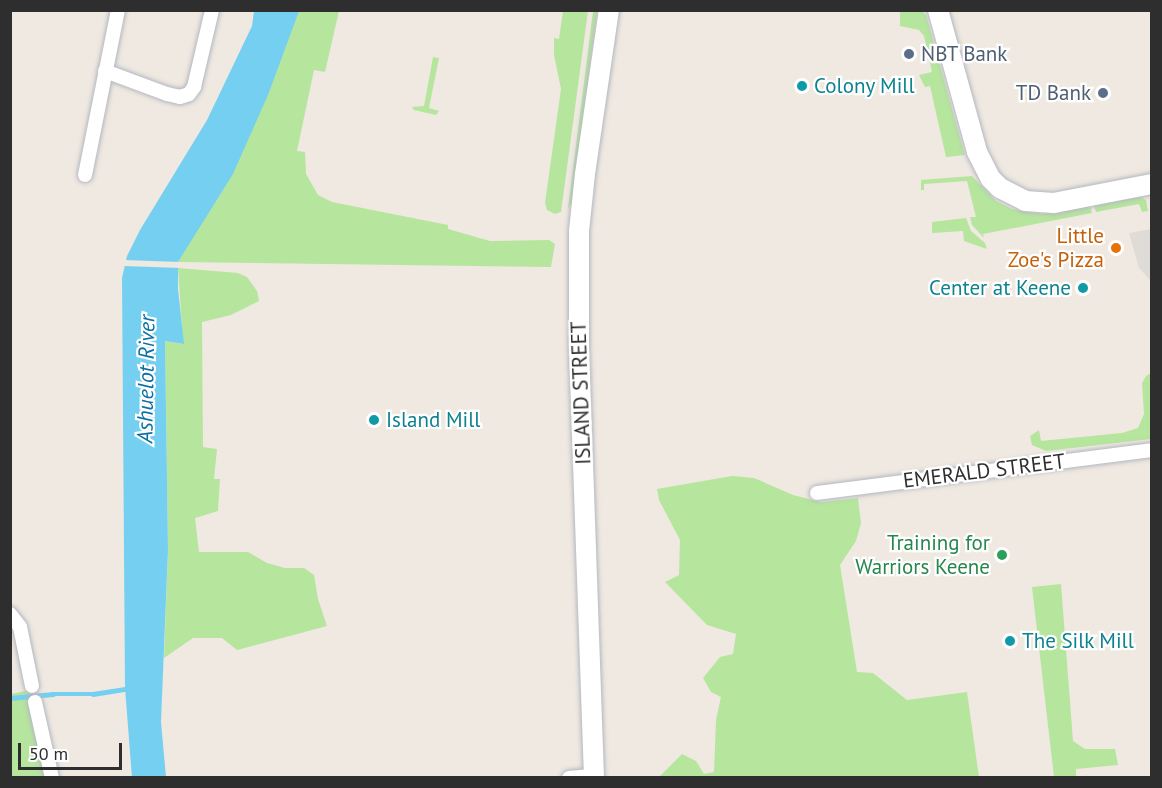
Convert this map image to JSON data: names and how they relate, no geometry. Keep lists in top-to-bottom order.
{
  "streets": {
    "street": ["ISLAND STREET", "EMERALD STREET"]
  },
  "water": ["Ashuelot River"],
  "places": [
    "NBT Bank",
    "Colony Mill",
    "TD Bank",
    "Little Zoe's Pizza",
    "Center at Keene",
    "Island Mill",
    "Training for Warriors Keene",
    "The Silk Mill"
  ],
  "scale_bar": "50 m"
}
